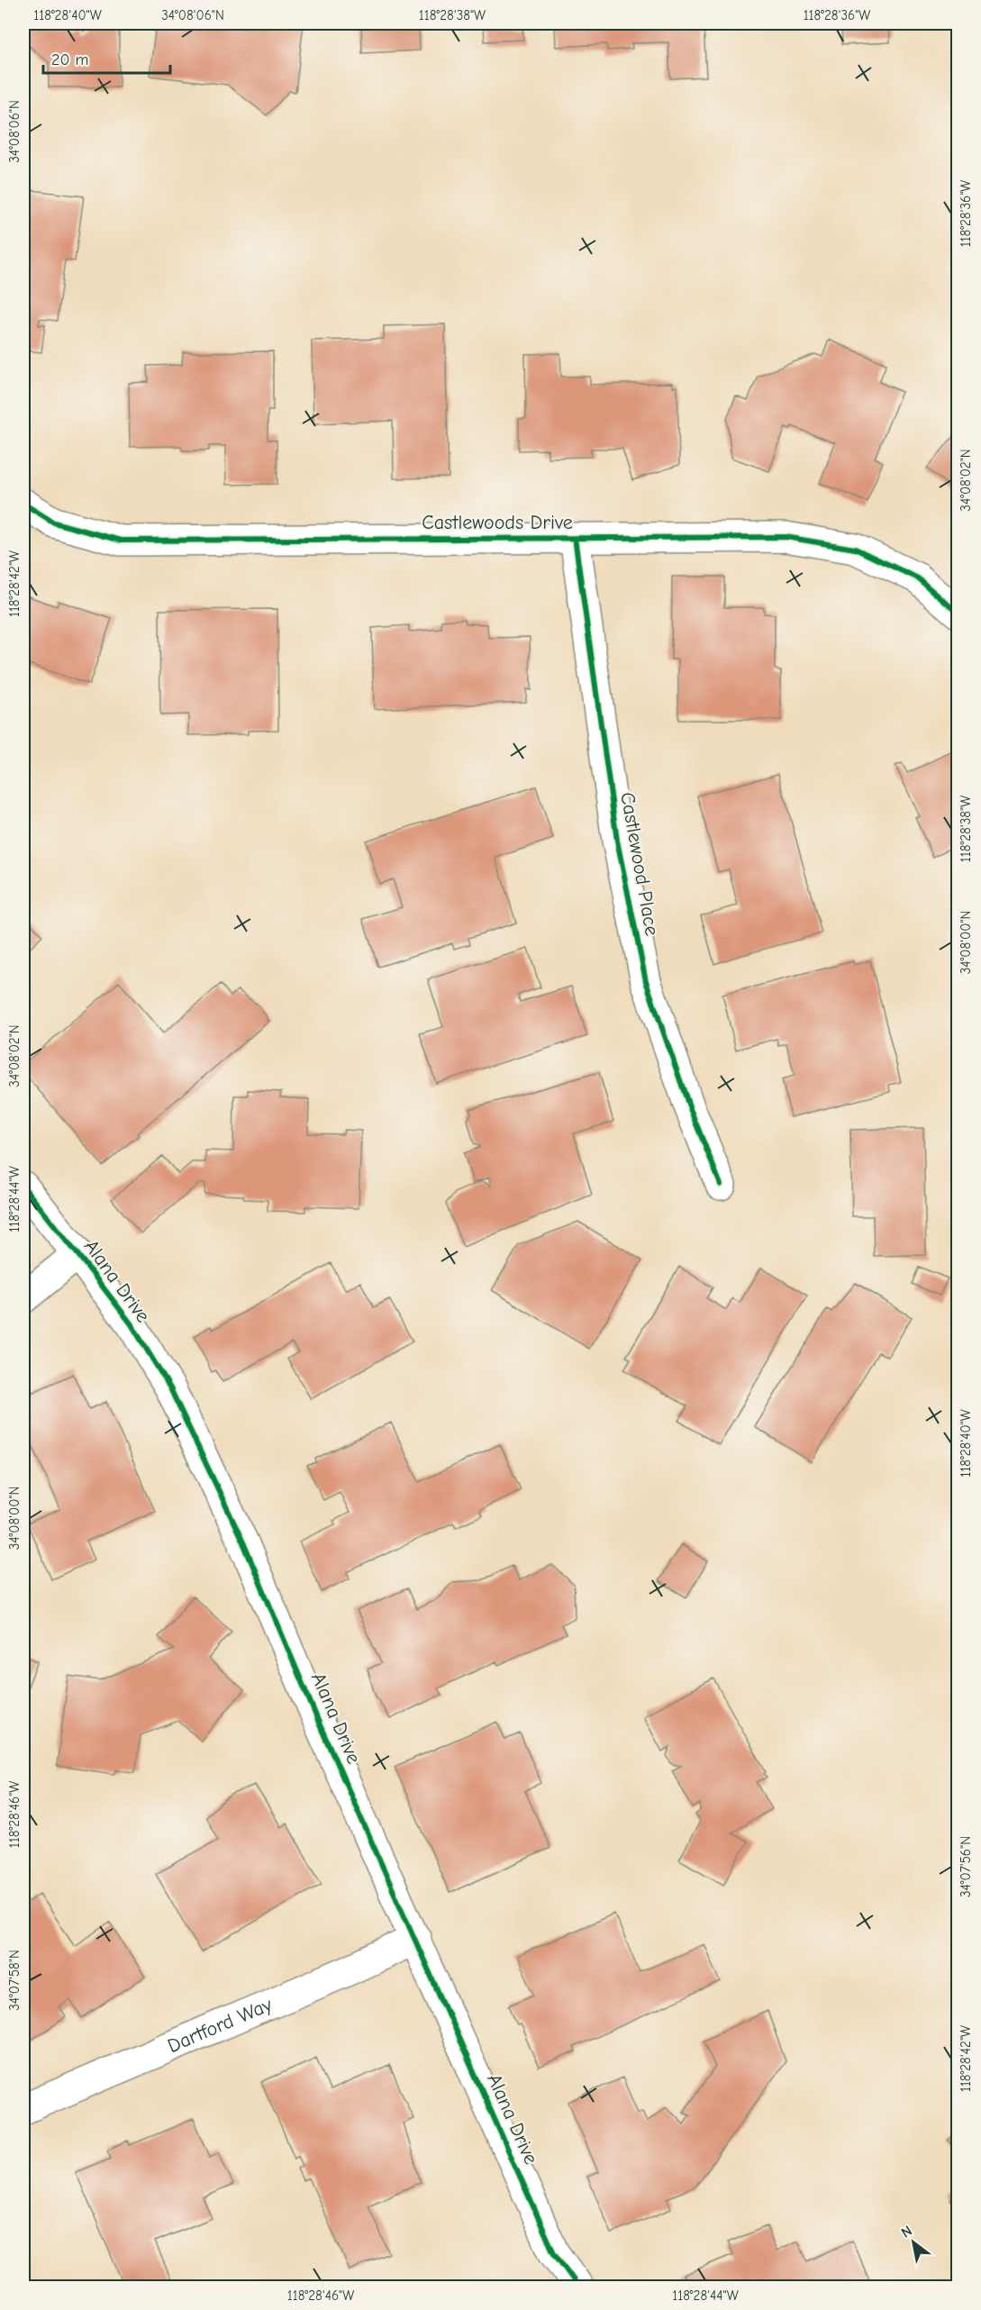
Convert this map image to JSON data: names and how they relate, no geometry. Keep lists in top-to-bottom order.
{
  "streets": {
    "street": [
      "Castlewoods Drive",
      "Castlewood Place",
      "Alana Drive",
      "Dartford Way"
    ]
  },
  "crossings": [
    ["Castlewoods Drive", "Castlewood Place"],
    ["Alana Drive", "Dartford Way"]
  ],
  "scale_bar": "20 m",
  "north": "top left",
  "coordinates": [
    "118°28'40\"W",
    "34°08'06\"N",
    "118°28'38\"W",
    "118°28'36\"W",
    "34°08'02\"N",
    "118°28'42\"W",
    "34°08'00\"N",
    "118°28'44\"W",
    "118°28'46\"W",
    "34°07'56\"N",
    "34°07'58\"N"
  ]
}
